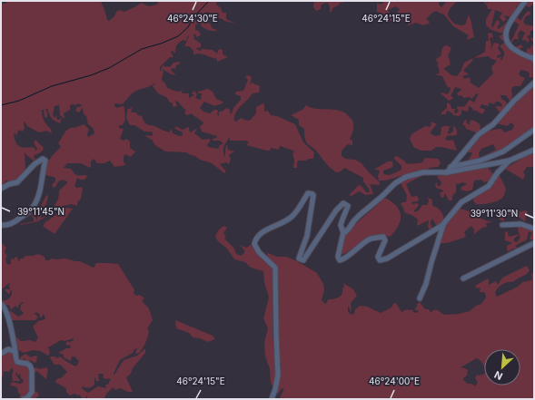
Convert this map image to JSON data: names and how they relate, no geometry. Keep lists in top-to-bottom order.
{
  "north": "bottom left",
  "coordinates": [
    "46°24'30\"E",
    "46°24'15\"E",
    "39°11'45\"N",
    "39°11'30\"N",
    "46°24'00\"E"
  ]
}
